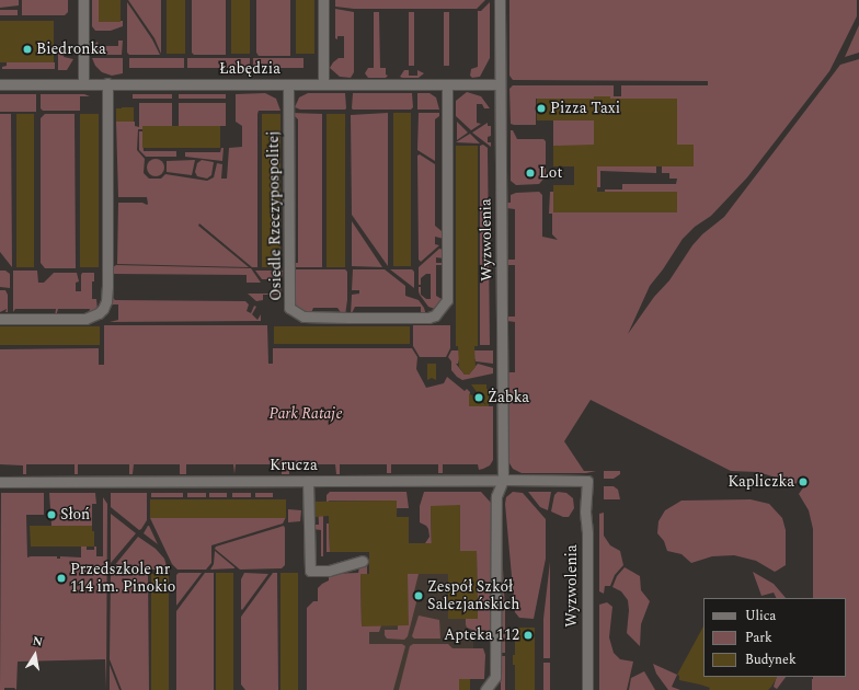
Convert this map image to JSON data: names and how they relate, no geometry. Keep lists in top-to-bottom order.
{
  "streets": {
    "street": [
      "Łabędzia",
      "Osiedle Rzeczypospolitej",
      "Wyzwolenia",
      "Krucza"
    ]
  },
  "crossings": [
    ["Łabędzia", "Osiedle Rzeczypospolitej"],
    ["Łabędzia", "Wyzwolenia"],
    ["Wyzwolenia", "Krucza"]
  ],
  "parks": ["Park Rataje"],
  "places": [
    "Biedronka",
    "Pizza Taxi",
    "Lot",
    "Żabka",
    "Kapliczka",
    "Słoń",
    "Przedszkole nr 114 im. Pinokio",
    "Zespół Szkół Salezjańskich",
    "Apteka 112"
  ],
  "legend": ["Ulica", "Park", "Budynek"],
  "north": "top"
}
